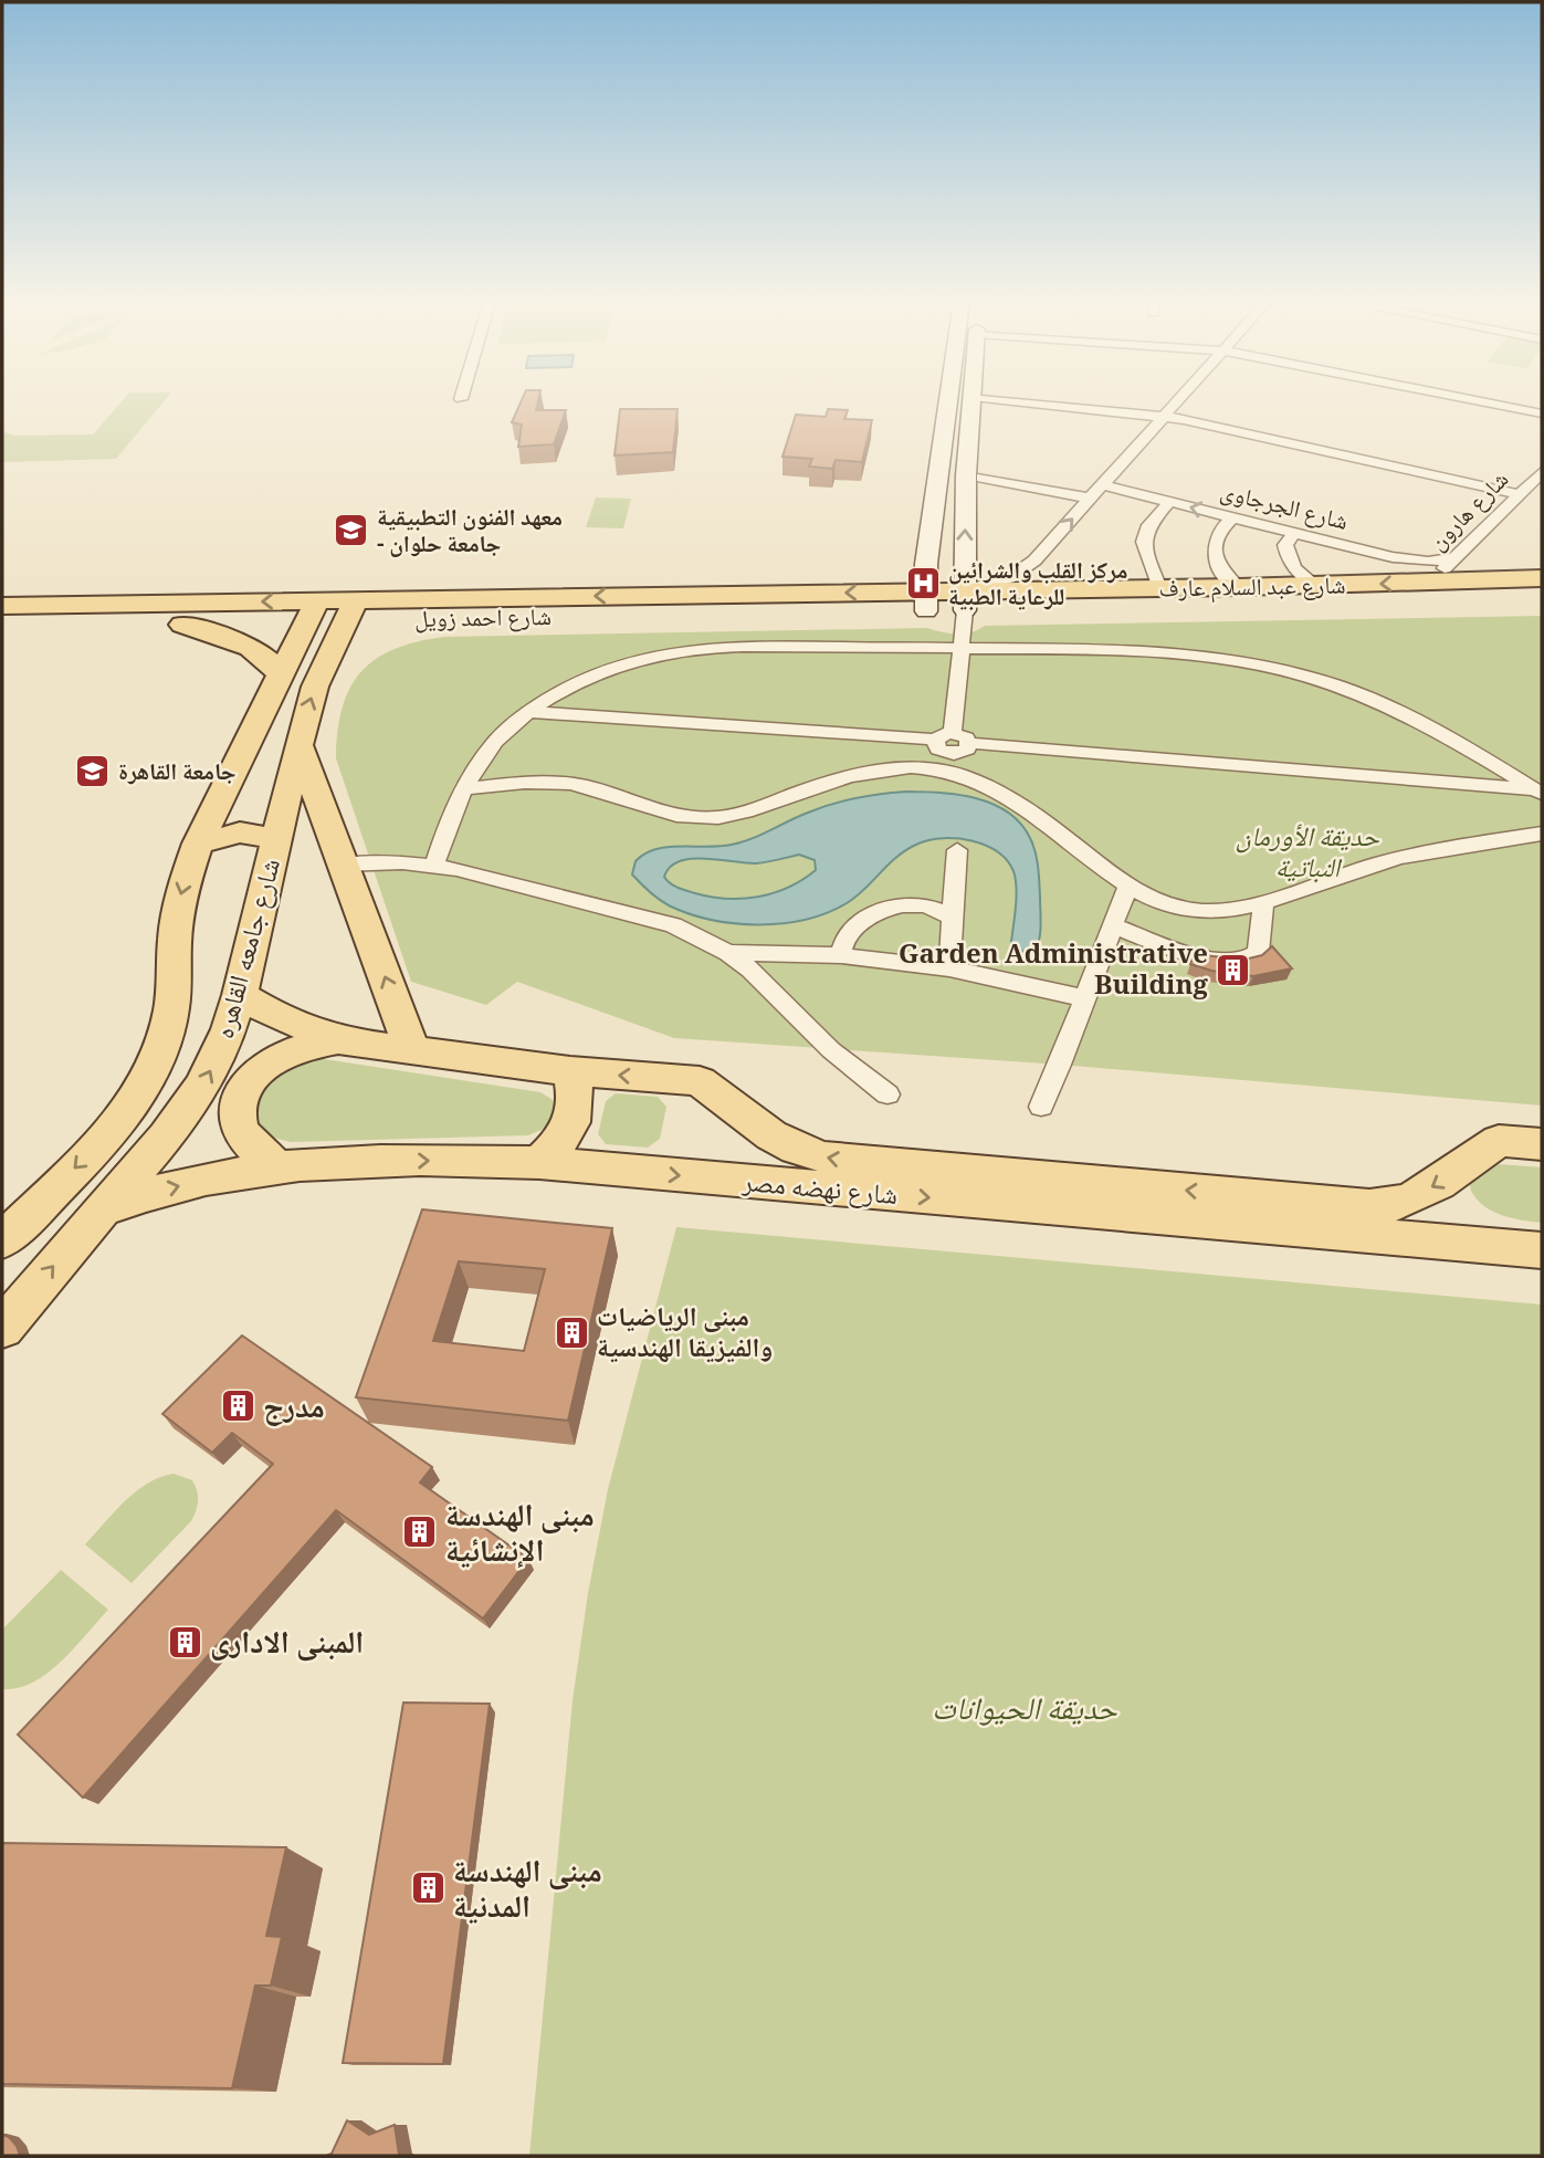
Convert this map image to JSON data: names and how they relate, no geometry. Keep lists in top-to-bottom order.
{
  "streets": {
    "main road": [
      "شارع عبد السلام عارف",
      "شارع احمد زويل",
      "شارع جامعه القاهره",
      "شارع نهضه مصر"
    ],
    "street": ["شارع الجرجاوى", "شارع هارون"]
  },
  "crossings": [
    ["شارع الجرجاوى", "شارع هارون"],
    ["شارع هارون", "شارع عبد السلام عارف"],
    ["شارع عبد السلام عارف", "شارع احمد زويل"],
    ["شارع احمد زويل", "شارع جامعه القاهره"],
    ["شارع جامعه القاهره", "شارع نهضه مصر"]
  ],
  "parks": ["حديقة الأورمان النباتية", "حديقة الحيوانات"],
  "places": {
    "school or university": ["معهد الفنون التطبيقية - جامعة حلوان", "جامعة القاهرة"],
    "hospital": ["مركز القلب والشرائين للرعاية الطبية"],
    "building": [
      "Garden Administrative Building",
      "مبنى الرياضيات والفيزيقا الهندسية",
      "مدرج",
      "مبنى الهندسة الإنشائية",
      "المبنى الادارى",
      "مبنى الهندسة المدنية"
    ]
  }
}
